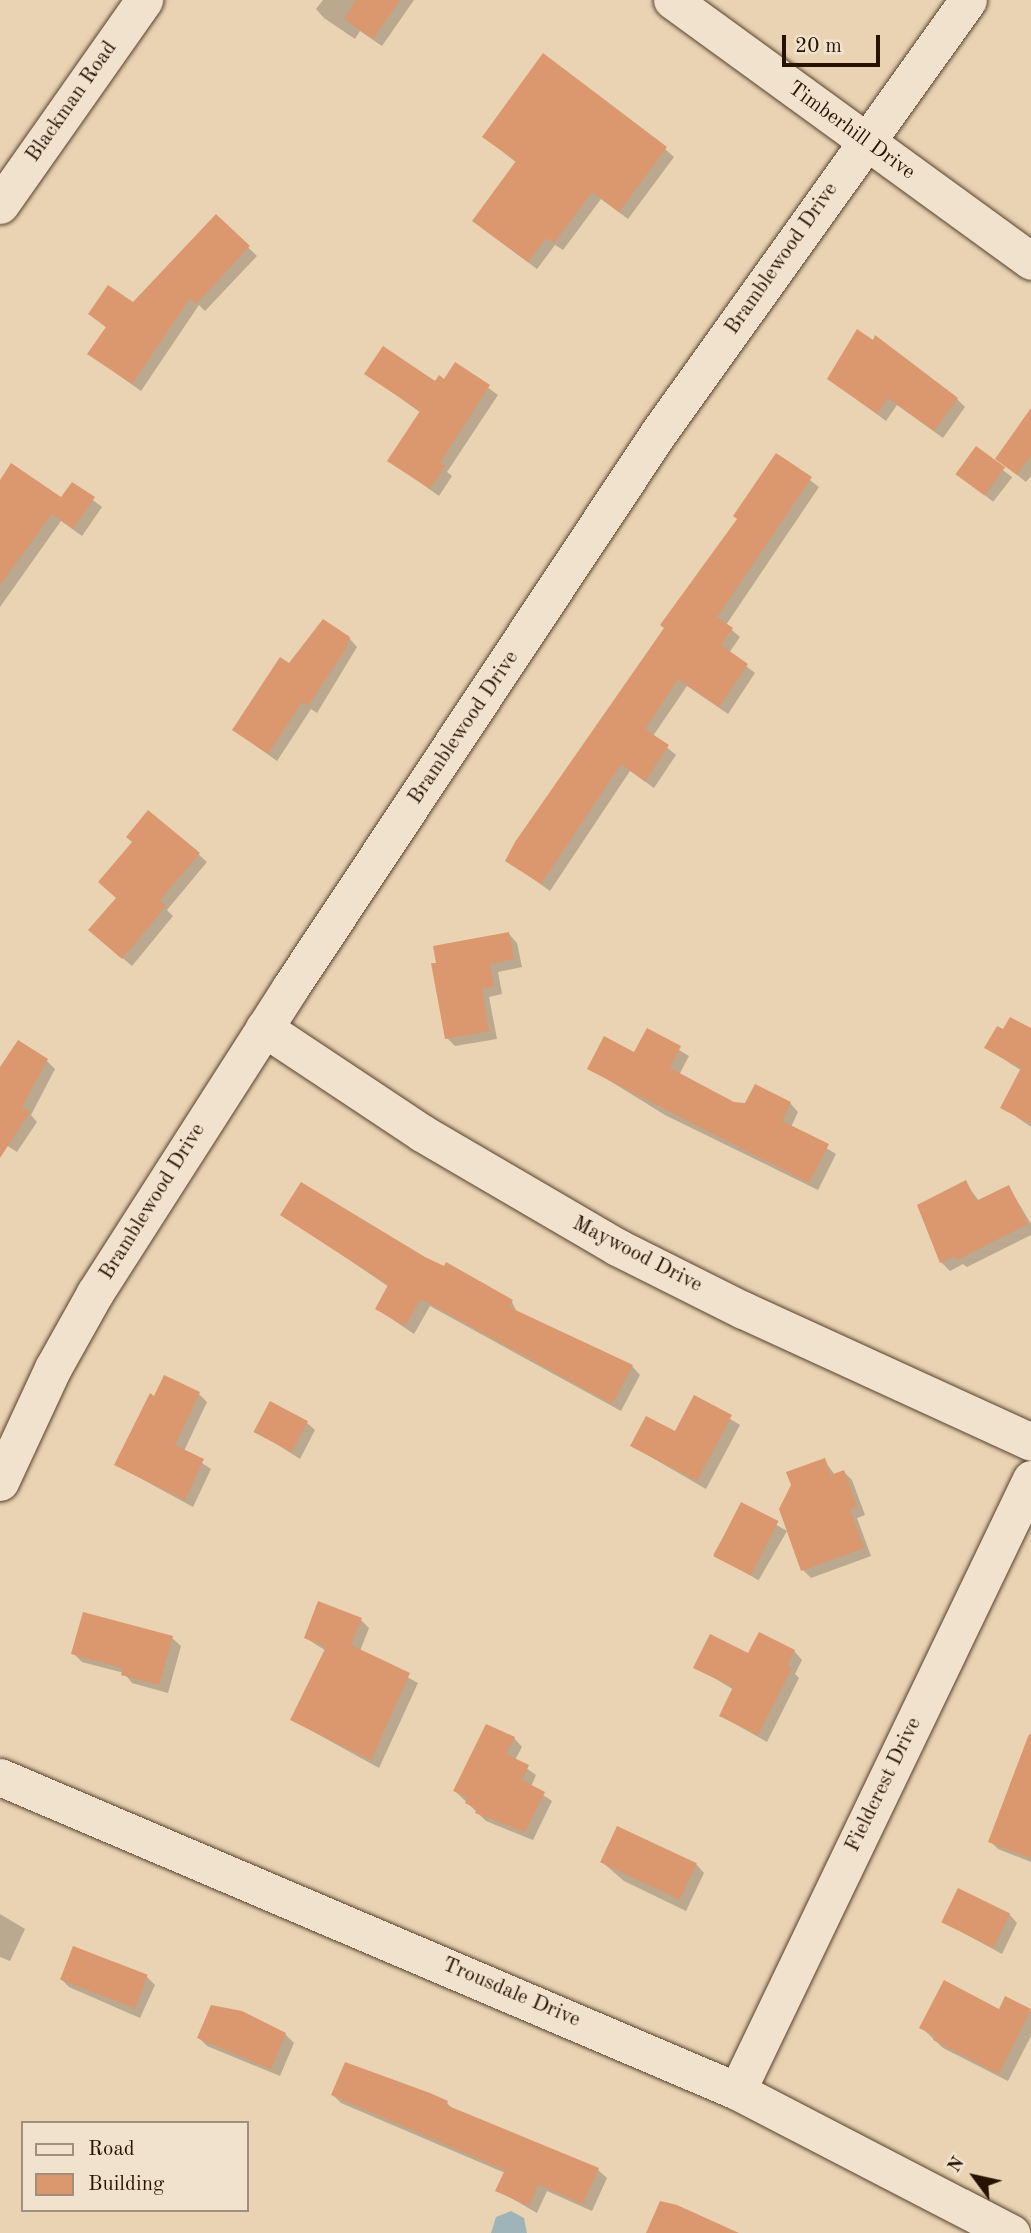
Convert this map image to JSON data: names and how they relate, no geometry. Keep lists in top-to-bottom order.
{
  "streets": {
    "street": [
      "Blackman Road",
      "Timberhill Drive",
      "Bramblewood Drive",
      "Maywood Drive",
      "Fieldcrest Drive",
      "Trousdale Drive"
    ]
  },
  "crossings": [
    ["Timberhill Drive", "Bramblewood Drive"],
    ["Bramblewood Drive", "Maywood Drive"],
    ["Fieldcrest Drive", "Trousdale Drive"]
  ],
  "legend": ["Road", "Building"],
  "scale_bar": "20 m",
  "north": "top left"
}
